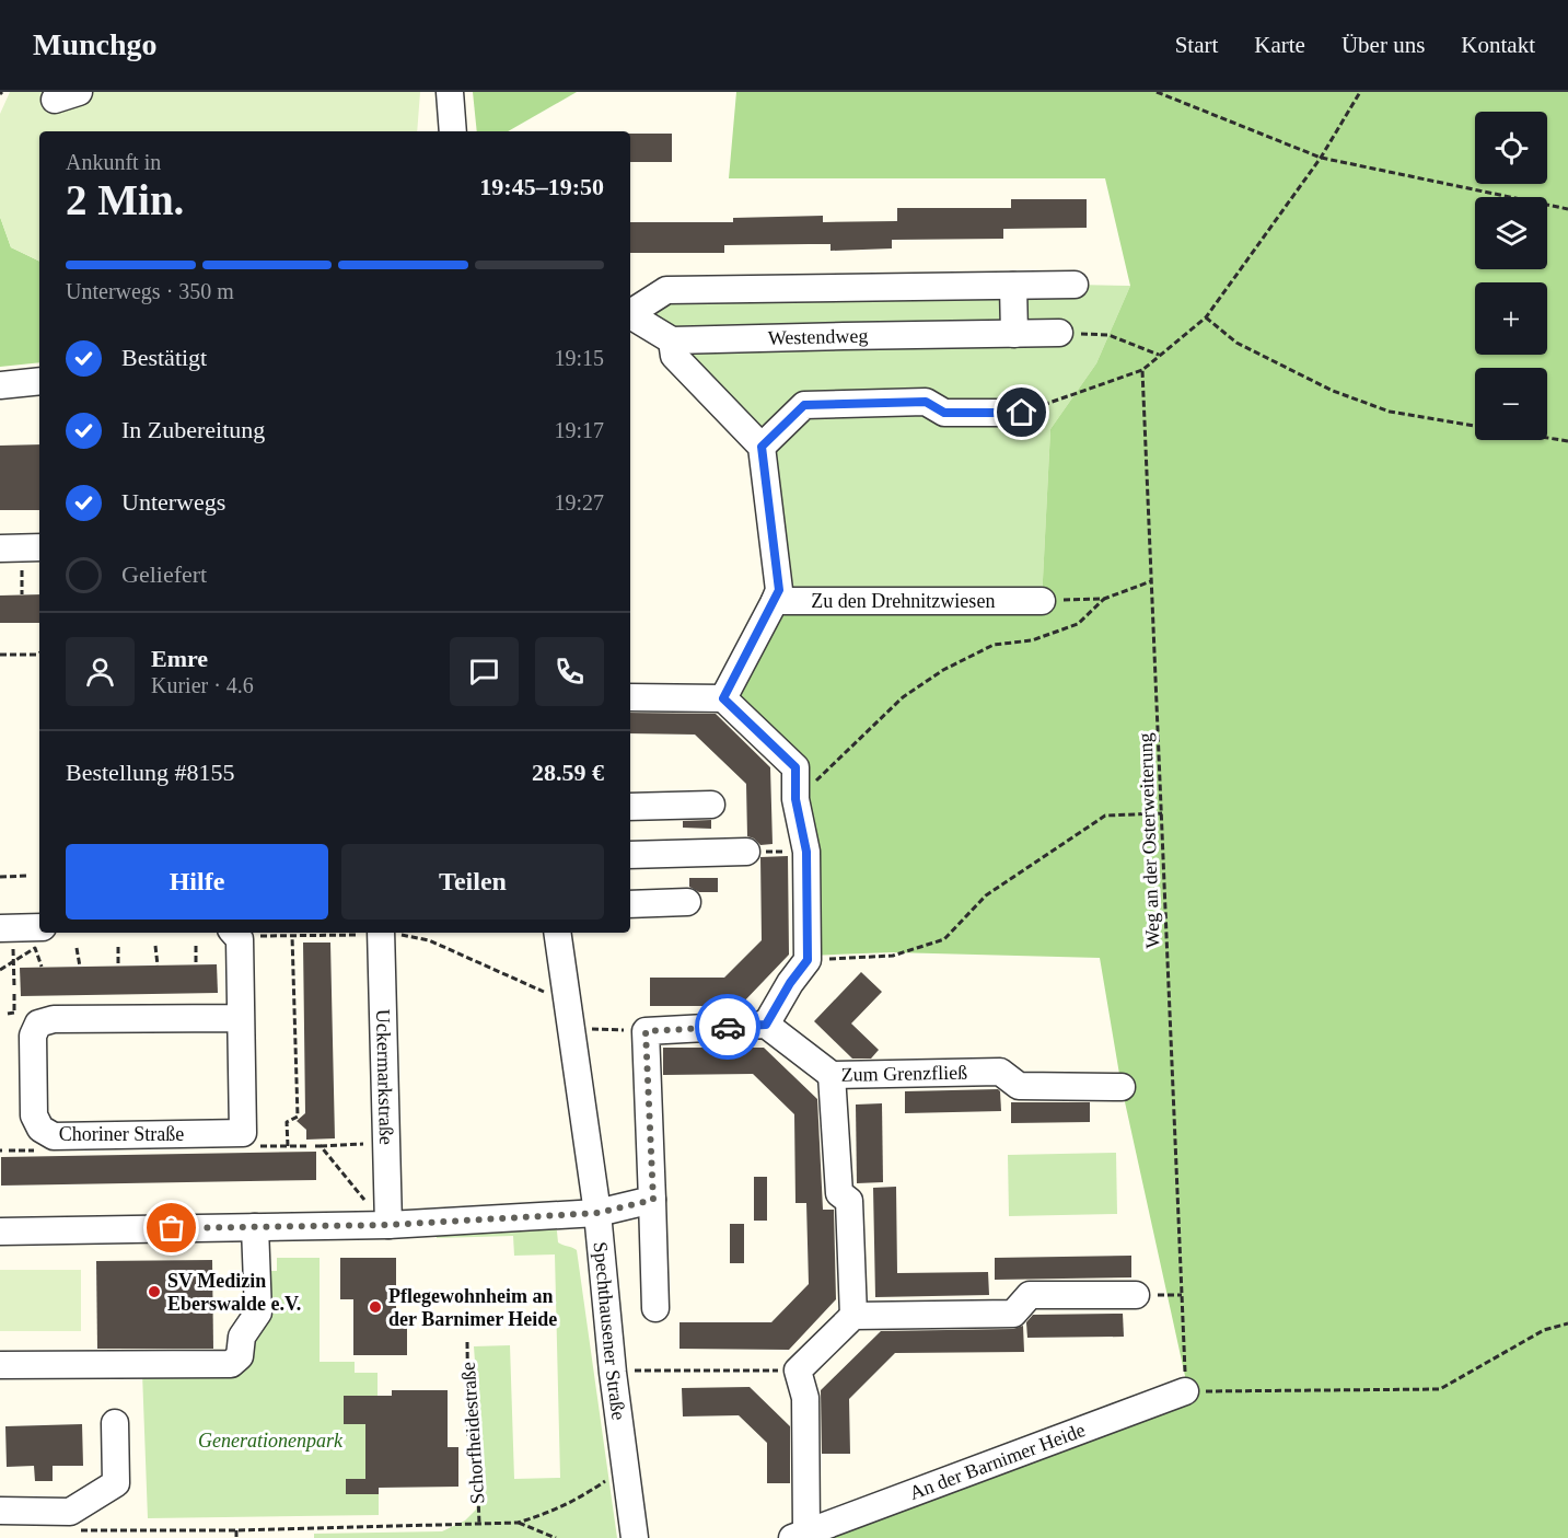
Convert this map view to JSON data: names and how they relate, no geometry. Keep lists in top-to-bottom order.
{
  "streets": {
    "street": [
      "Westendweg",
      "Zu den Drehnitzwiesen",
      "Zum Grenzfließ",
      "Uckermarkstraße",
      "Choriner Straße",
      "Spechthausener Straße",
      "An der Barnimer Heide"
    ],
    "path": ["Weg an der Osterweiterung", "Schorfheidestraße"]
  },
  "crossings": [
    ["Weg an der Osterweiterung", "An der Barnimer Heide"]
  ],
  "parks": ["Generationenpark"],
  "places": ["SV Medizin Eberswalde e.V.", "Pflegewohnheim an der Barnimer Heide"],
  "page": {
    "header": "Munchgo",
    "nav": [
      "Start",
      "Karte",
      "Über uns",
      "Kontakt"
    ],
    "map_buttons": ["+", "−"],
    "heading": ["2 Min.", "Ankunft in", "19:45–19:50"],
    "panel": [
      "Emre",
      "Kurier · 4.6",
      "Bestellung #8155",
      "28.59 €"
    ],
    "bar": "Unterwegs · 350 m",
    "list": [
      ["Bestätigt", "19:15"],
      ["In Zubereitung", "19:17"],
      ["Unterwegs", "19:27"],
      "Geliefert"
    ],
    "buttons": ["Hilfe", "Teilen"]
  }
}
